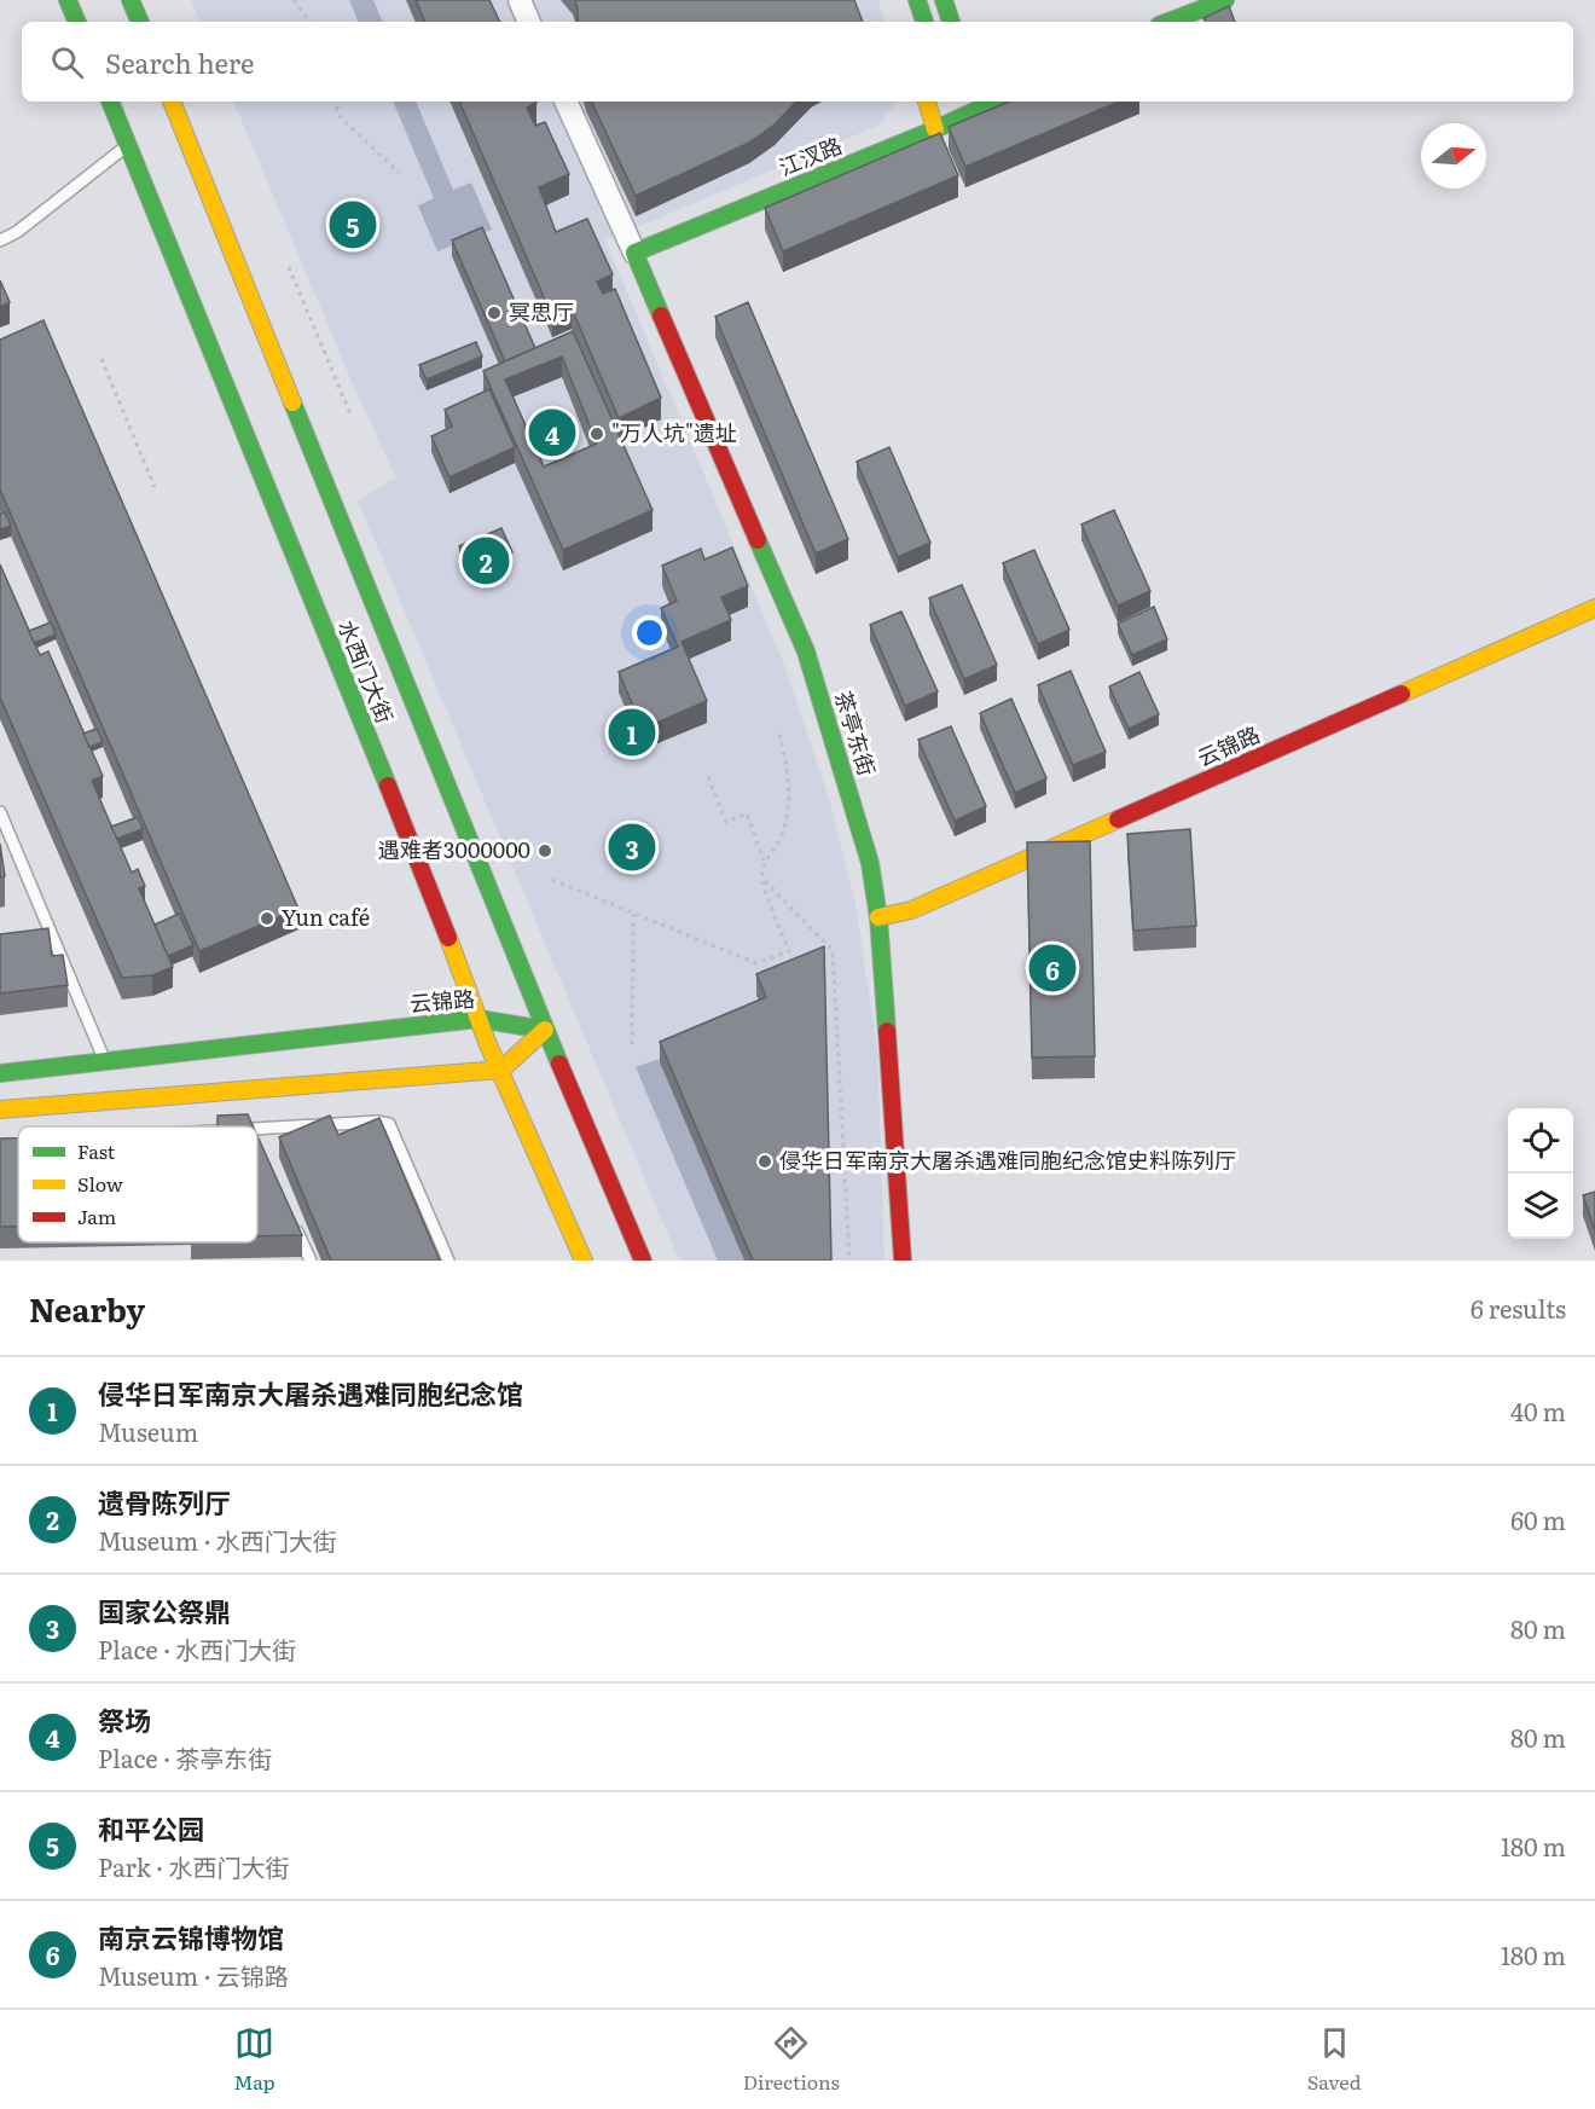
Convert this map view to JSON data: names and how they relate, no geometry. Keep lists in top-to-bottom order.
{
  "streets": {
    "street": [
      "江汊路",
      "水西门大街",
      "茶亭东街",
      "云锦路"
    ]
  },
  "crossings": [
    ["江汊路", "茶亭东街"],
    ["水西门大街", "云锦路"],
    ["茶亭东街", "云锦路"]
  ],
  "places": [
    "冥思厅",
    "\"万人坑\"遗址",
    "遇难者3000000",
    "Yun café",
    "侵华日军南京大屠杀遇难同胞纪念馆史料陈列厅"
  ],
  "legend": ["Fast", "Slow", "Jam"],
  "north": "right",
  "page": {
    "search": "Search here",
    "pins": [
      "5",
      "4",
      "2",
      "1",
      "3",
      "6"
    ],
    "heading": ["Nearby", "6 results"],
    "list": [
      {
        "mark": "1",
        "name": "侵华日军南京大屠杀遇难同胞纪念馆",
        "note": "Museum",
        "value": "40 m"
      },
      {
        "mark": "2",
        "name": "遗骨陈列厅",
        "note": "Museum · 水西门大街",
        "value": "60 m"
      },
      {
        "mark": "3",
        "name": "国家公祭鼎",
        "note": "Place · 水西门大街",
        "value": "80 m"
      },
      {
        "mark": "4",
        "name": "祭场",
        "note": "Place · 茶亭东街",
        "value": "80 m"
      },
      {
        "mark": "5",
        "name": "和平公园",
        "note": "Park · 水西门大街",
        "value": "180 m"
      },
      {
        "mark": "6",
        "name": "南京云锦博物馆",
        "note": "Museum · 云锦路",
        "value": "180 m"
      }
    ],
    "nav": ["Map", "Directions", "Saved"]
  }
}
